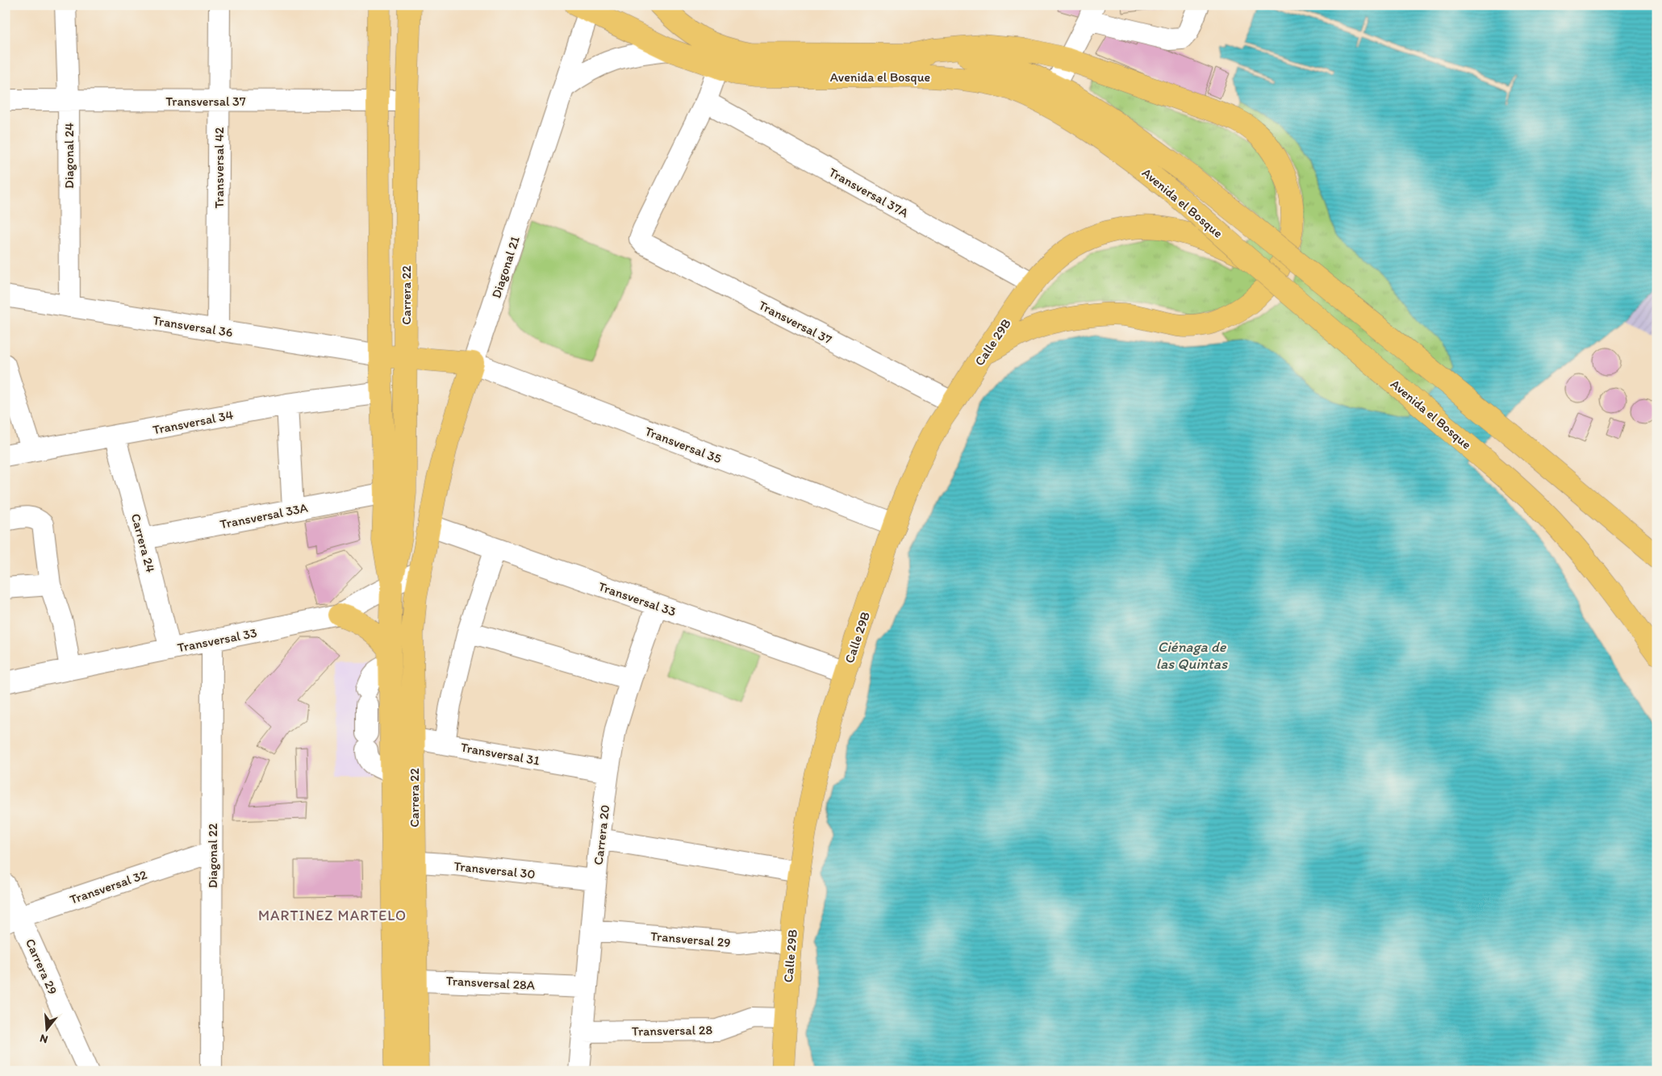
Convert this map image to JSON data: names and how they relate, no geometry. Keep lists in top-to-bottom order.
{
  "streets": {
    "main road": [
      "Avenida el Bosque",
      "Diagonal 21",
      "Carrera 22",
      "Calle 29B"
    ],
    "street": [
      "Transversal 37",
      "Diagonal 24",
      "Transversal 42",
      "Transversal 37A",
      "Transversal 36",
      "Transversal 34",
      "Transversal 35",
      "Transversal 33A",
      "Carrera 24",
      "Transversal 33",
      "Transversal 31",
      "Carrera 20",
      "Diagonal 22",
      "Transversal 30",
      "Transversal 32",
      "Transversal 29",
      "Carrera 29",
      "Transversal 28A",
      "Transversal 28"
    ]
  },
  "crossings": [
    ["Avenida el Bosque", "Diagonal 21"],
    ["Avenida el Bosque", "Calle 29B"],
    ["Transversal 37", "Diagonal 24"],
    ["Transversal 37", "Transversal 42"],
    ["Transversal 37", "Transversal 37A"],
    ["Transversal 37", "Carrera 22"],
    ["Transversal 37", "Calle 29B"],
    ["Diagonal 24", "Transversal 36"],
    ["Transversal 42", "Transversal 36"],
    ["Transversal 37A", "Calle 29B"],
    ["Diagonal 21", "Carrera 22"],
    ["Diagonal 21", "Transversal 35"],
    ["Diagonal 21", "Transversal 33"],
    ["Carrera 22", "Transversal 36"],
    ["Carrera 22", "Transversal 34"],
    ["Carrera 22", "Transversal 33A"],
    ["Carrera 22", "Transversal 33"],
    ["Carrera 22", "Transversal 31"],
    ["Carrera 22", "Transversal 30"],
    ["Carrera 22", "Transversal 28A"],
    ["Calle 29B", "Transversal 35"],
    ["Calle 29B", "Transversal 33"],
    ["Calle 29B", "Transversal 29"],
    ["Calle 29B", "Transversal 28"],
    ["Transversal 34", "Carrera 24"],
    ["Transversal 33A", "Carrera 24"],
    ["Carrera 24", "Transversal 33"],
    ["Transversal 33", "Carrera 20"],
    ["Transversal 33", "Diagonal 22"],
    ["Transversal 31", "Carrera 20"],
    ["Carrera 20", "Transversal 30"],
    ["Carrera 20", "Transversal 29"],
    ["Carrera 20", "Transversal 28A"],
    ["Carrera 20", "Transversal 28"],
    ["Diagonal 22", "Transversal 32"],
    ["Transversal 32", "Carrera 29"]
  ],
  "districts": ["MARTINEZ MARTELO"],
  "water": ["Ciénaga de las Quintas"],
  "north": "bottom"
}
